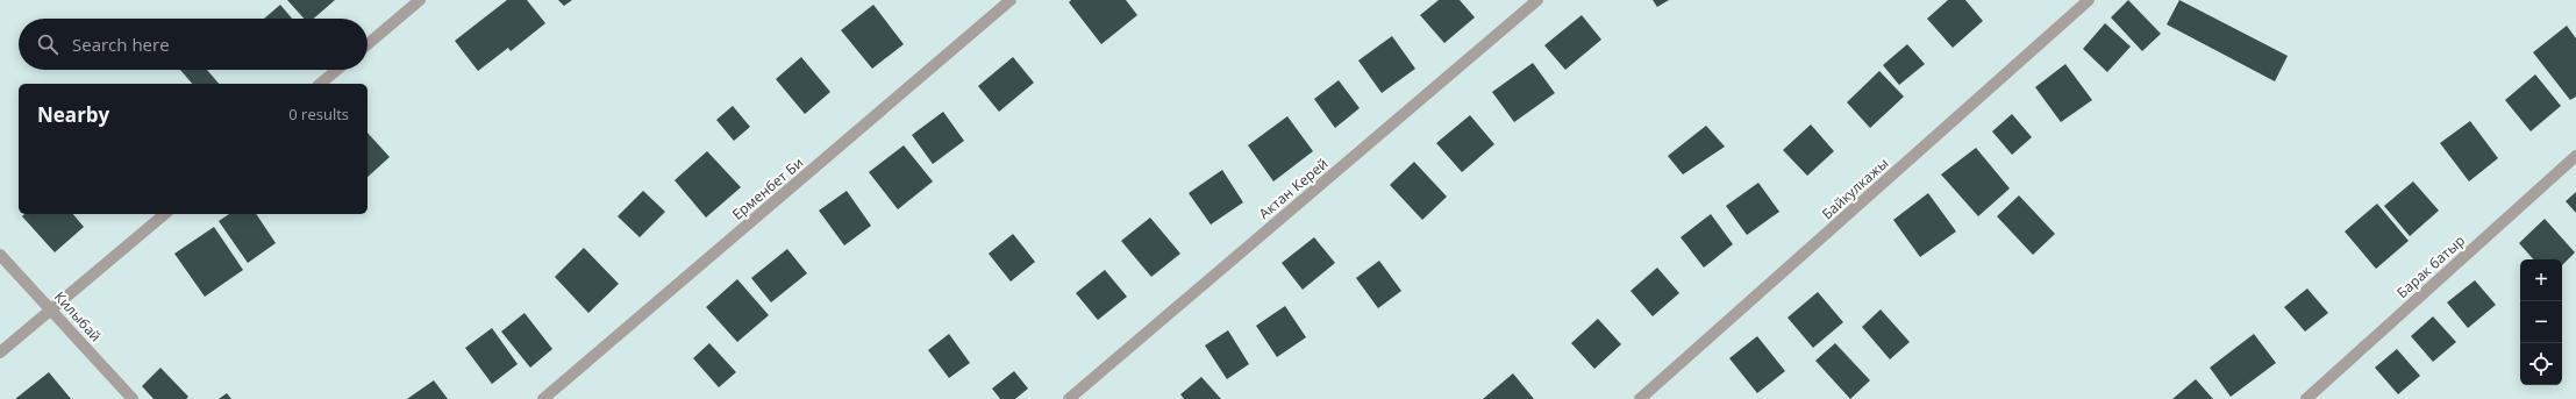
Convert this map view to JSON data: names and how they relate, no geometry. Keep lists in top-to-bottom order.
{
  "streets": {
    "street": [
      "Ерменбет Би",
      "Актан Керей",
      "Байкулкажы",
      "Барак батыр",
      "Килыбай"
    ]
  },
  "page": {
    "search": "Search here",
    "heading": ["Nearby", "0 results"],
    "map_buttons": ["+", "−"]
  }
}
